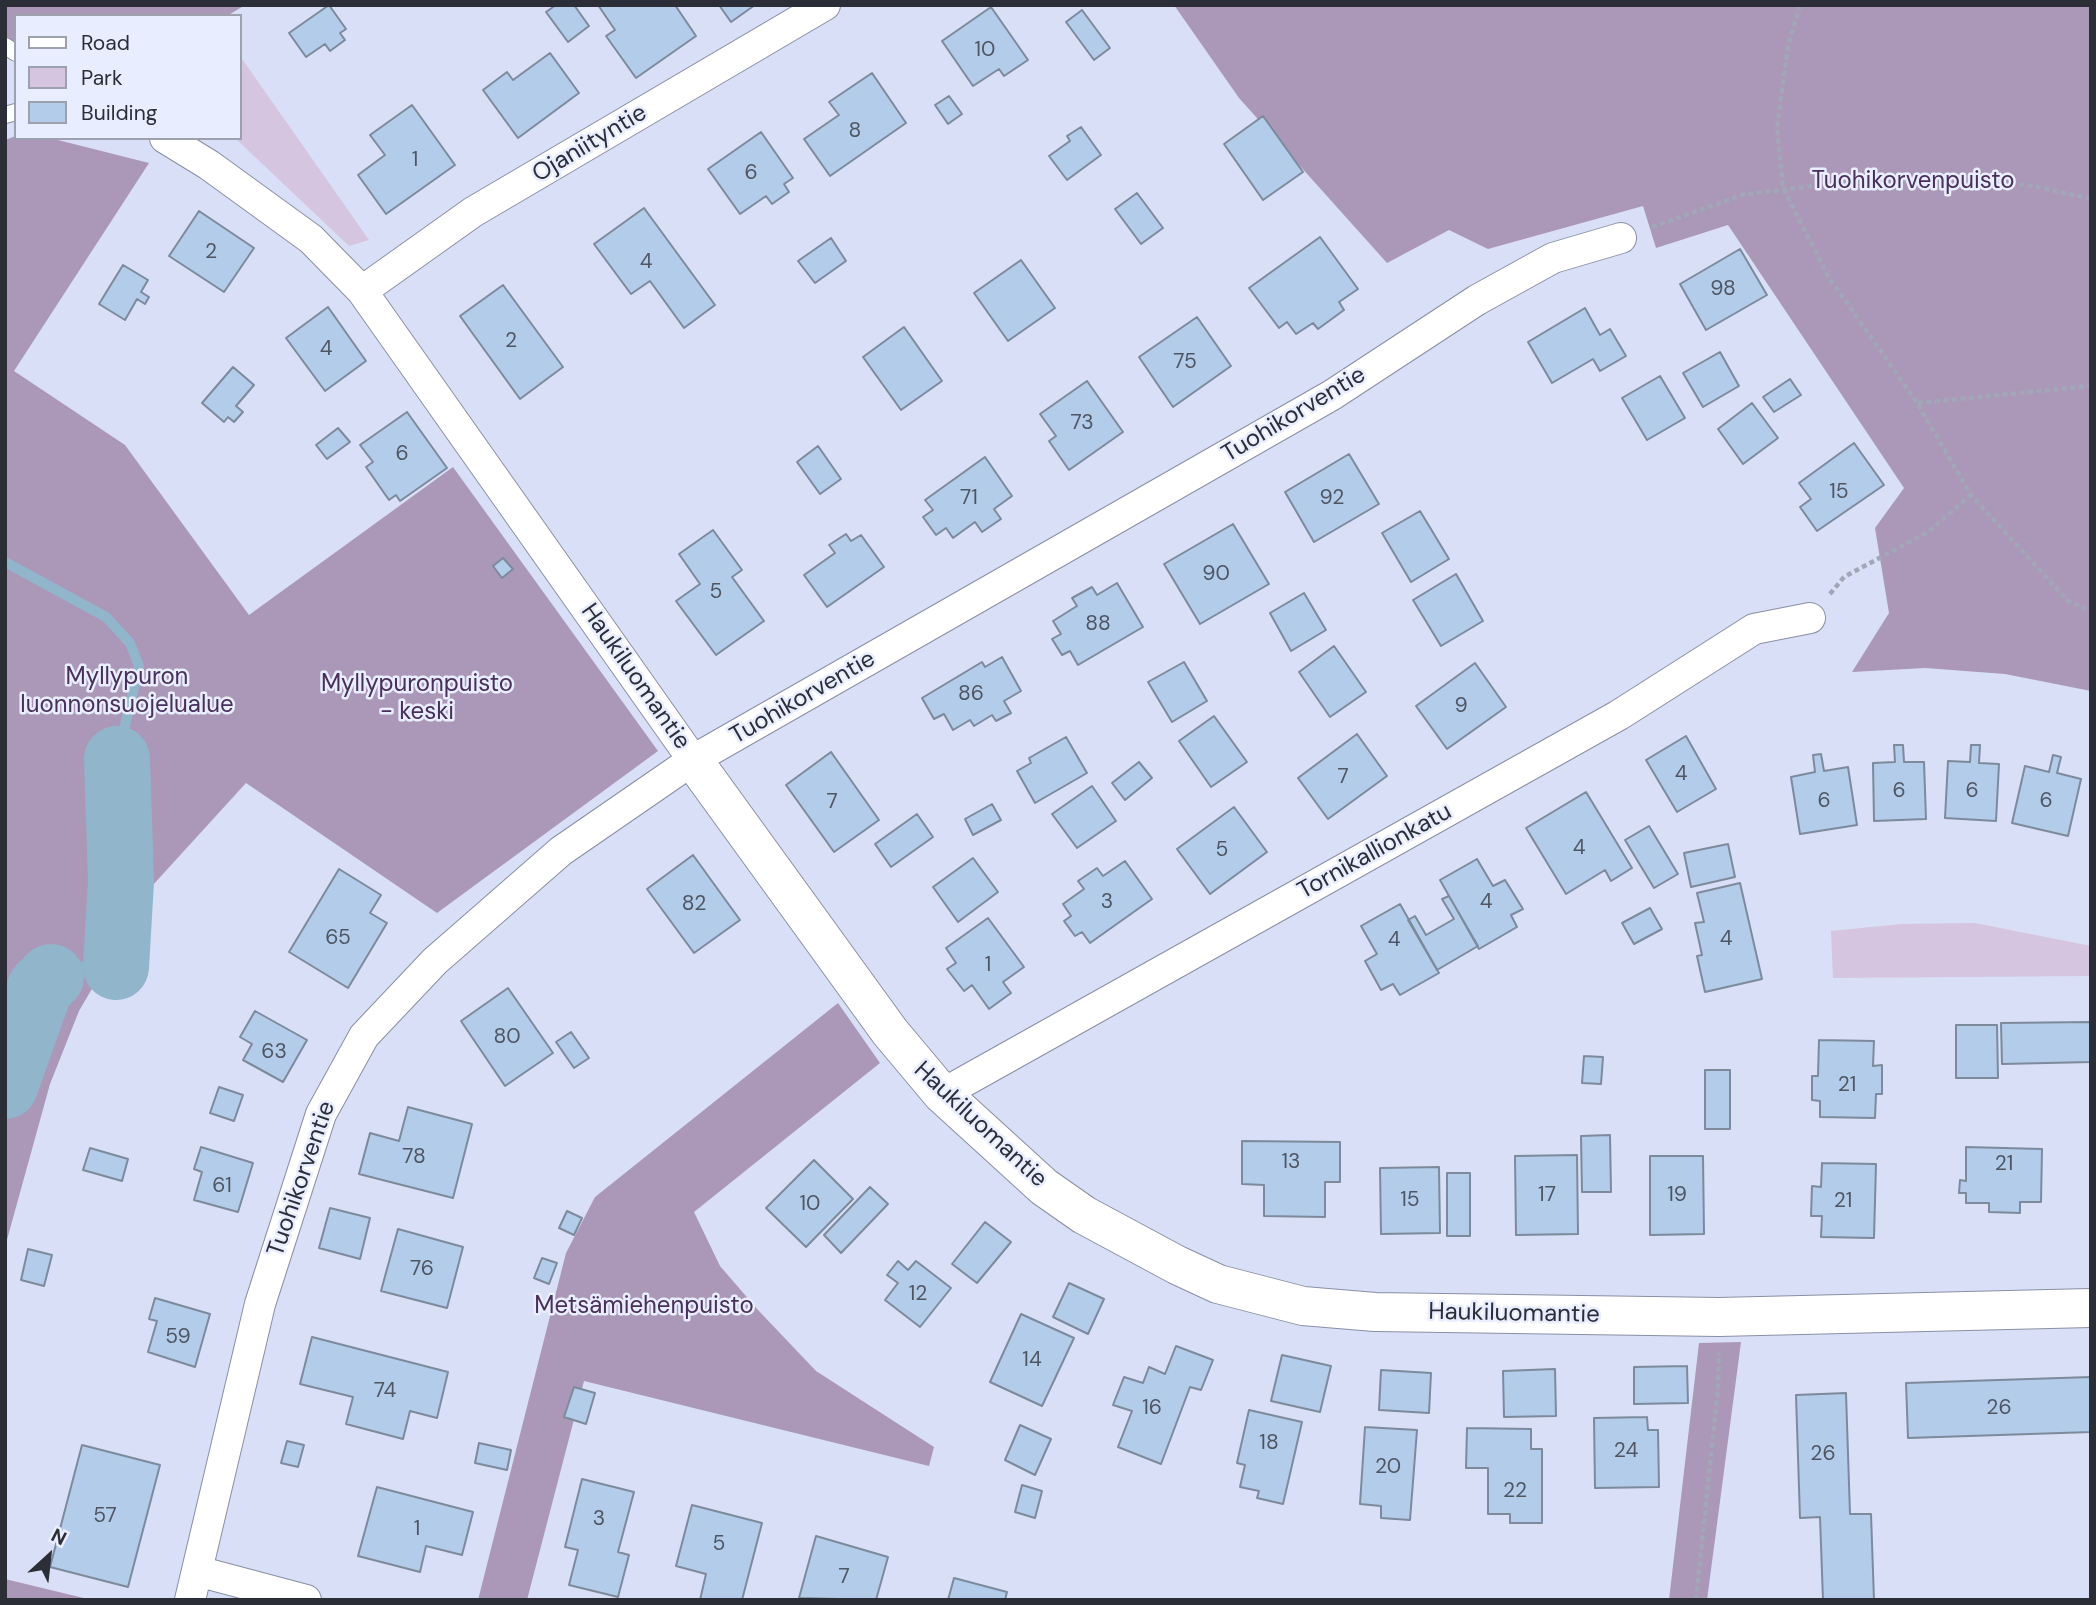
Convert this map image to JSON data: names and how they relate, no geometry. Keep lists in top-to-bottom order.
{
  "streets": {
    "street": [
      "Ojaniityntie",
      "Tuohikorventie",
      "Haukiluomantie",
      "Tornikallionkatu"
    ]
  },
  "crossings": [
    ["Ojaniityntie", "Haukiluomantie"],
    ["Tuohikorventie", "Haukiluomantie"],
    ["Haukiluomantie", "Tornikallionkatu"]
  ],
  "parks": [
    "Tuohikorvenpuisto",
    "Myllypuron luonnonsuojelualue",
    "Myllypuronpuisto - keski",
    "Metsämiehenpuisto"
  ],
  "house_numbers": [
    "10",
    "8",
    "1",
    "6",
    "2",
    "4",
    "98",
    "2",
    "4",
    "75",
    "73",
    "6",
    "15",
    "71",
    "92",
    "90",
    "5",
    "88",
    "86",
    "9",
    "4",
    "7",
    "6",
    "6",
    "6",
    "6",
    "7",
    "4",
    "5",
    "3",
    "4",
    "82",
    "65",
    "4",
    "4",
    "1",
    "80",
    "63",
    "21",
    "78",
    "13",
    "21",
    "61",
    "17",
    "19",
    "15",
    "21",
    "10",
    "76",
    "12",
    "59",
    "14",
    "74",
    "16",
    "26",
    "18",
    "24",
    "26",
    "20",
    "22",
    "57",
    "3",
    "1",
    "5",
    "7"
  ],
  "legend": ["Road", "Park", "Building"],
  "north": "top right"
}
